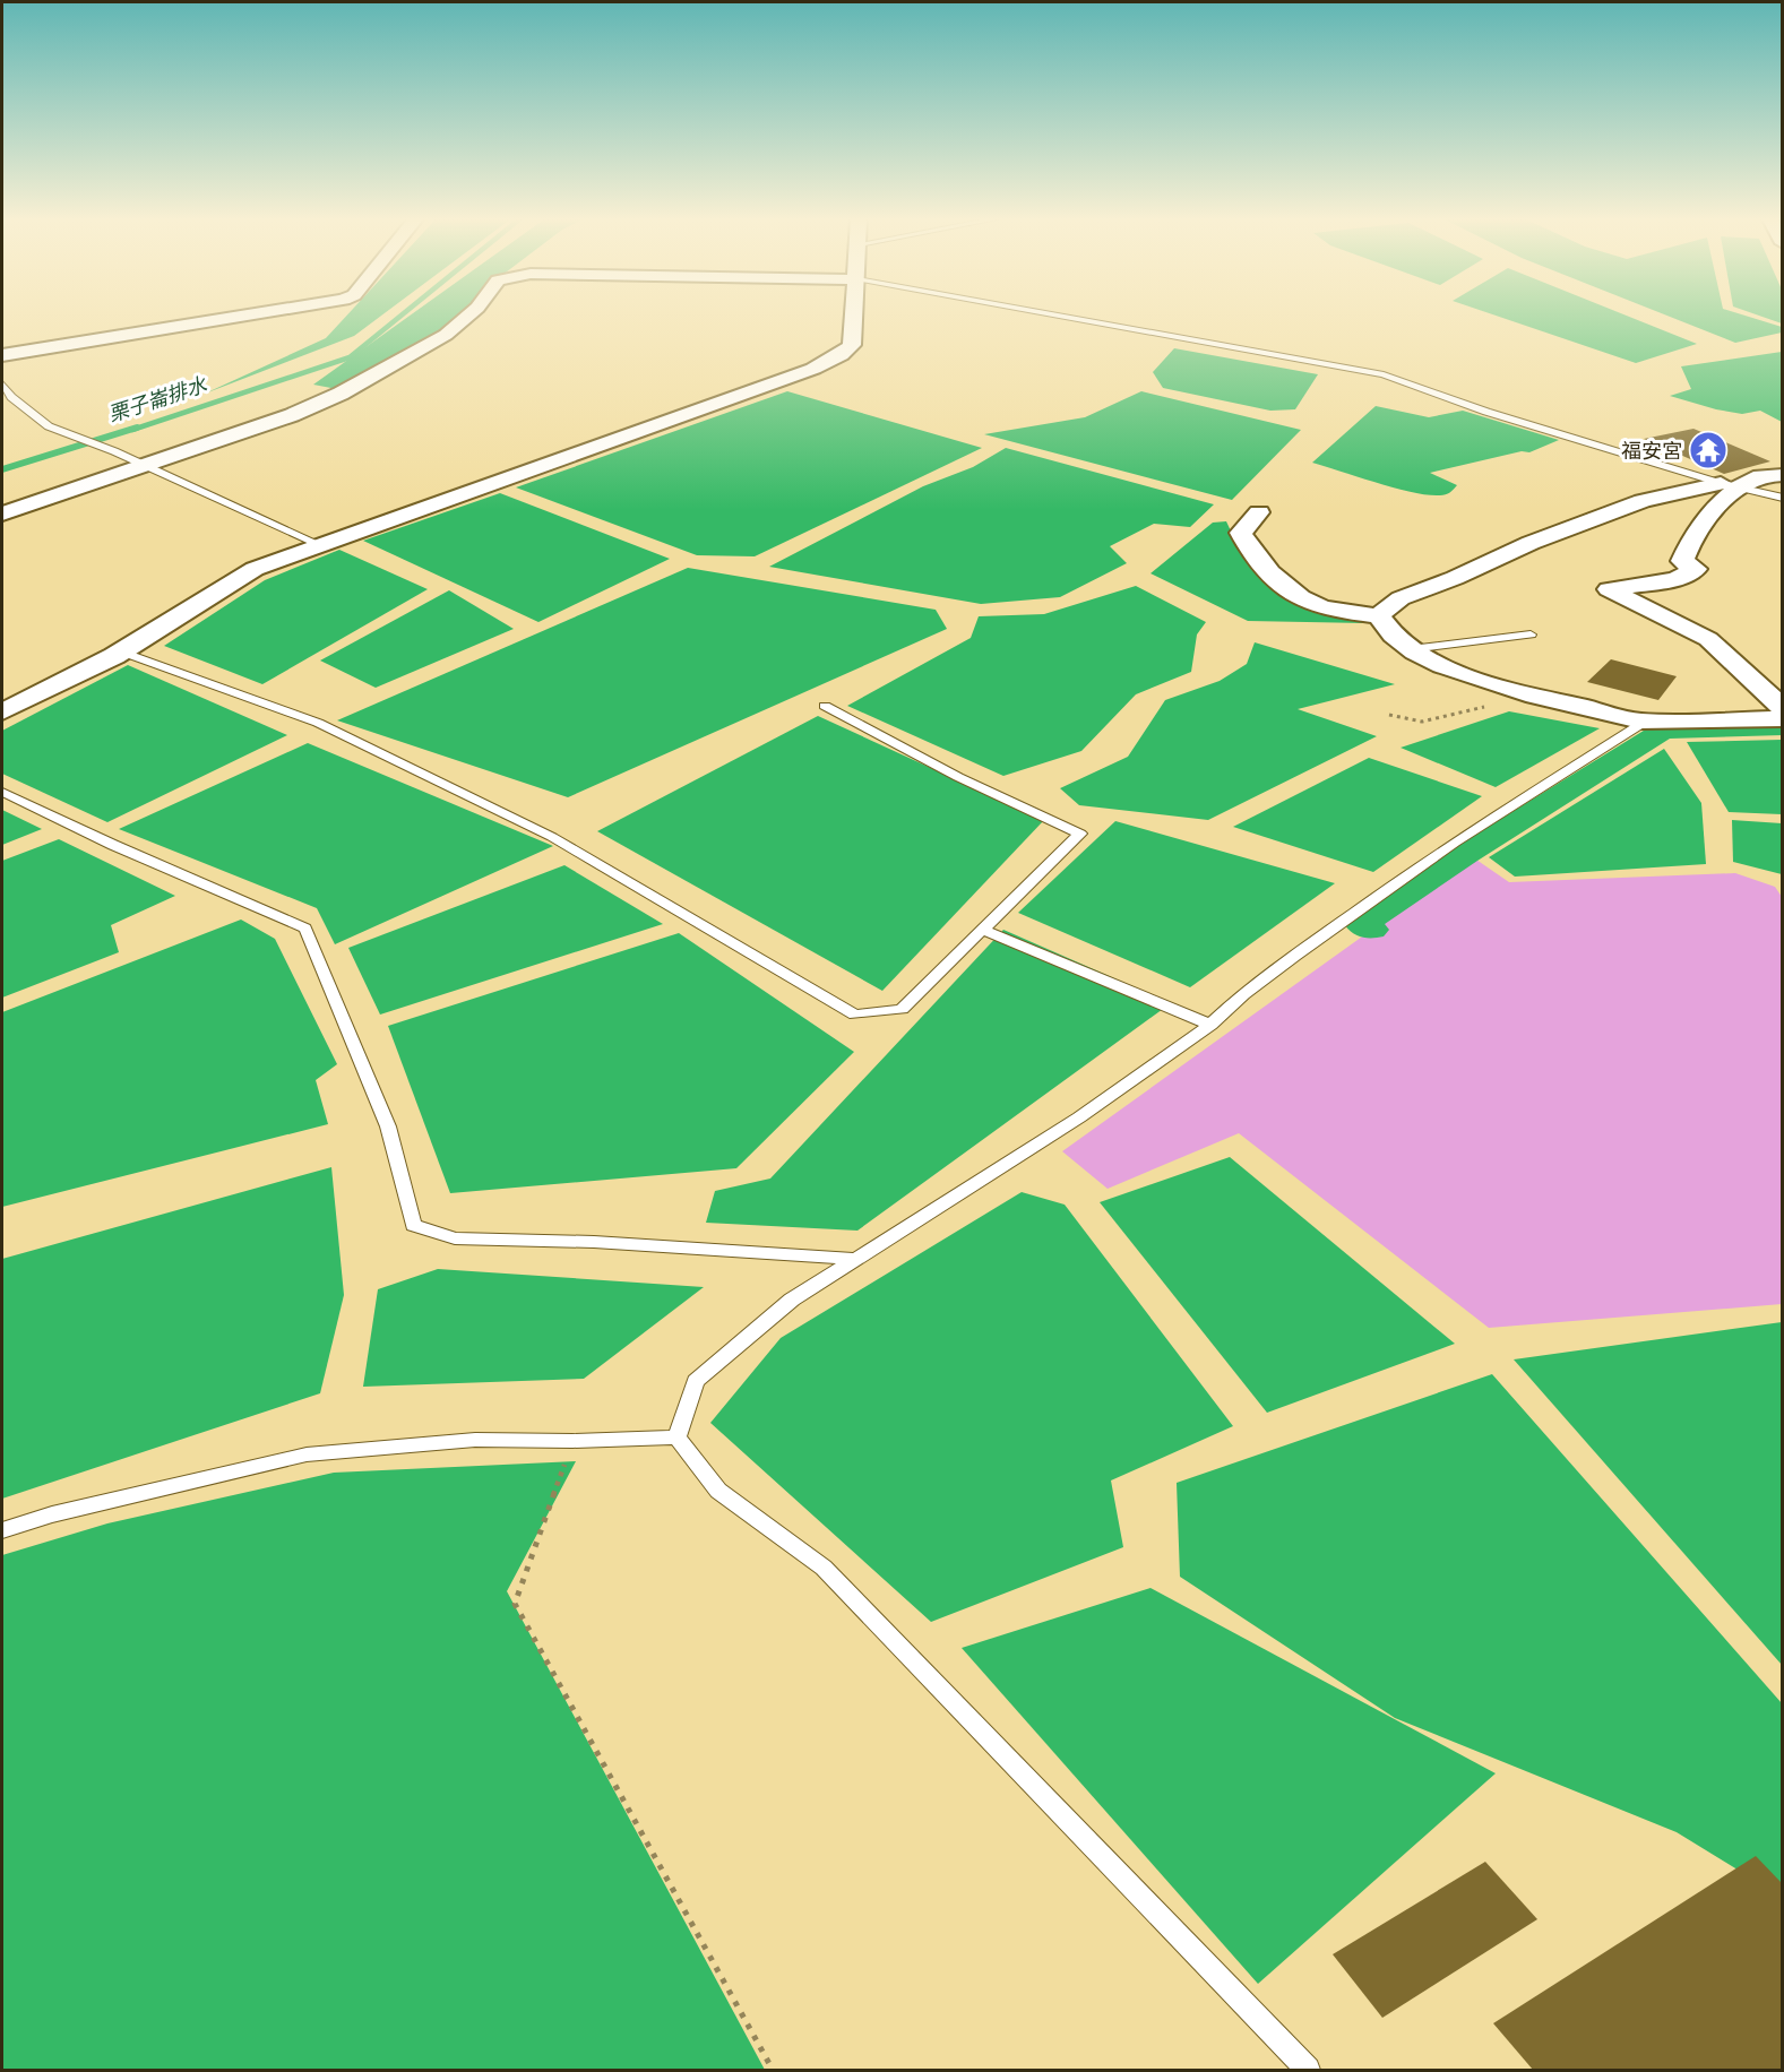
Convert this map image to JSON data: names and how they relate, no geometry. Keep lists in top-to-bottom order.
{
  "water": ["栗子崙排水"],
  "places": {
    "temple": ["福安宮"]
  }
}
